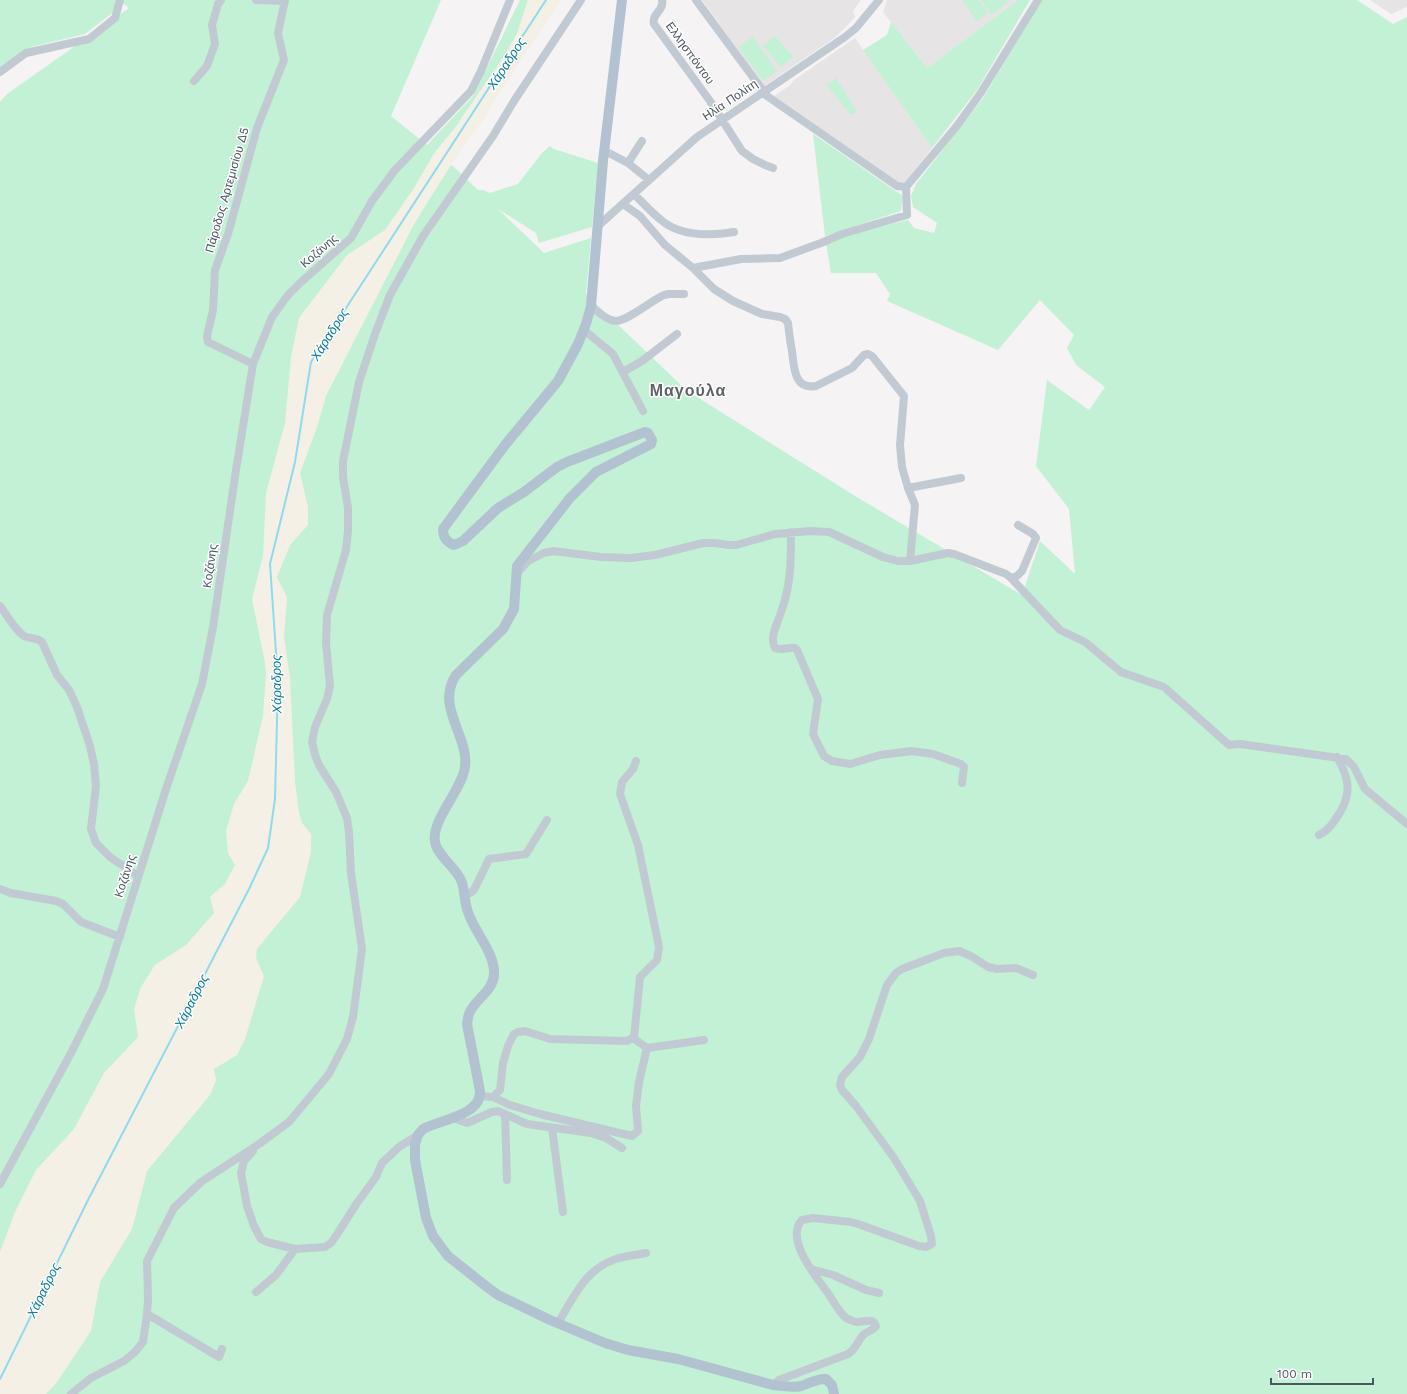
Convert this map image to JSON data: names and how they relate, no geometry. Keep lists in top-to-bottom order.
{
  "streets": {
    "street": [
      "Ελλησπόντου",
      "Ηλία Πολίτη",
      "Πάροδος Αρτεμισίου Δ5",
      "Κοζάνης"
    ]
  },
  "crossings": [
    ["Ελλησπόντου", "Ηλία Πολίτη"],
    ["Πάροδος Αρτεμισίου Δ5", "Κοζάνης"]
  ],
  "districts": ["Μαγούλα"],
  "water": ["Χάραδρος"],
  "scale_bar": "100 m"
}
